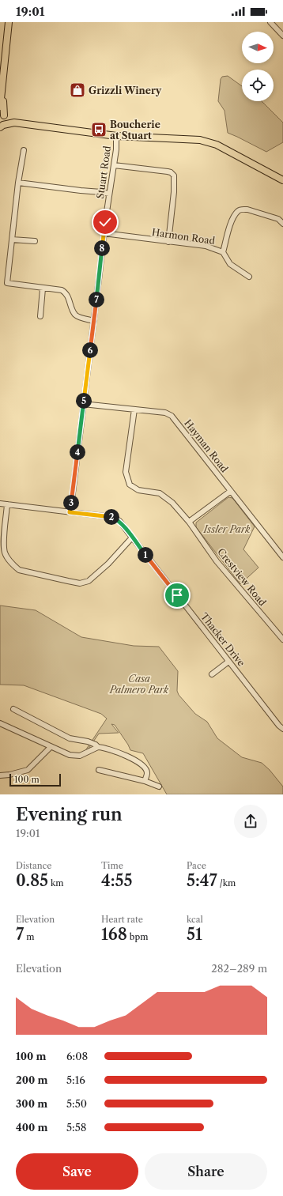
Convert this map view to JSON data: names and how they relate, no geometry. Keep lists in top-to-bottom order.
{
  "streets": {
    "street": [
      "Stuart Road",
      "Harmon Road",
      "Hayman Road",
      "Crestview Road",
      "Thacker Drive"
    ]
  },
  "crossings": [
    ["Stuart Road", "Harmon Road"],
    ["Stuart Road", "Hayman Road"],
    ["Stuart Road", "Thacker Drive"],
    ["Hayman Road", "Crestview Road"]
  ],
  "parks": ["Issler Park", "Casa Palmero Park"],
  "places": {
    "shop": ["Grizzli Winery"],
    "bus stop": ["Boucherie at Stuart"]
  },
  "scale_bar": "100 m",
  "north": "right",
  "page": {
    "status": "19:01",
    "pins": [
      "8",
      "7",
      "6",
      "5",
      "4",
      "3",
      "2",
      "1"
    ],
    "scale": "100 m",
    "heading": ["Evening run", "19:01"],
    "stats": [
      ["Distance", "0.85 km"],
      ["Time", "4:55"],
      ["Pace", "5:47 /km"],
      ["Elevation", "7 m"],
      ["Heart rate", "168 bpm"],
      ["kcal", "51"]
    ],
    "chart": ["Elevation", "282–289 m"],
    "list": [
      {
        "name": "100 m",
        "note": "6:08"
      },
      {
        "name": "200 m",
        "note": "5:16"
      },
      {
        "name": "300 m",
        "note": "5:50"
      },
      {
        "name": "400 m",
        "note": "5:58"
      }
    ],
    "buttons": ["Save", "Share"]
  }
}
